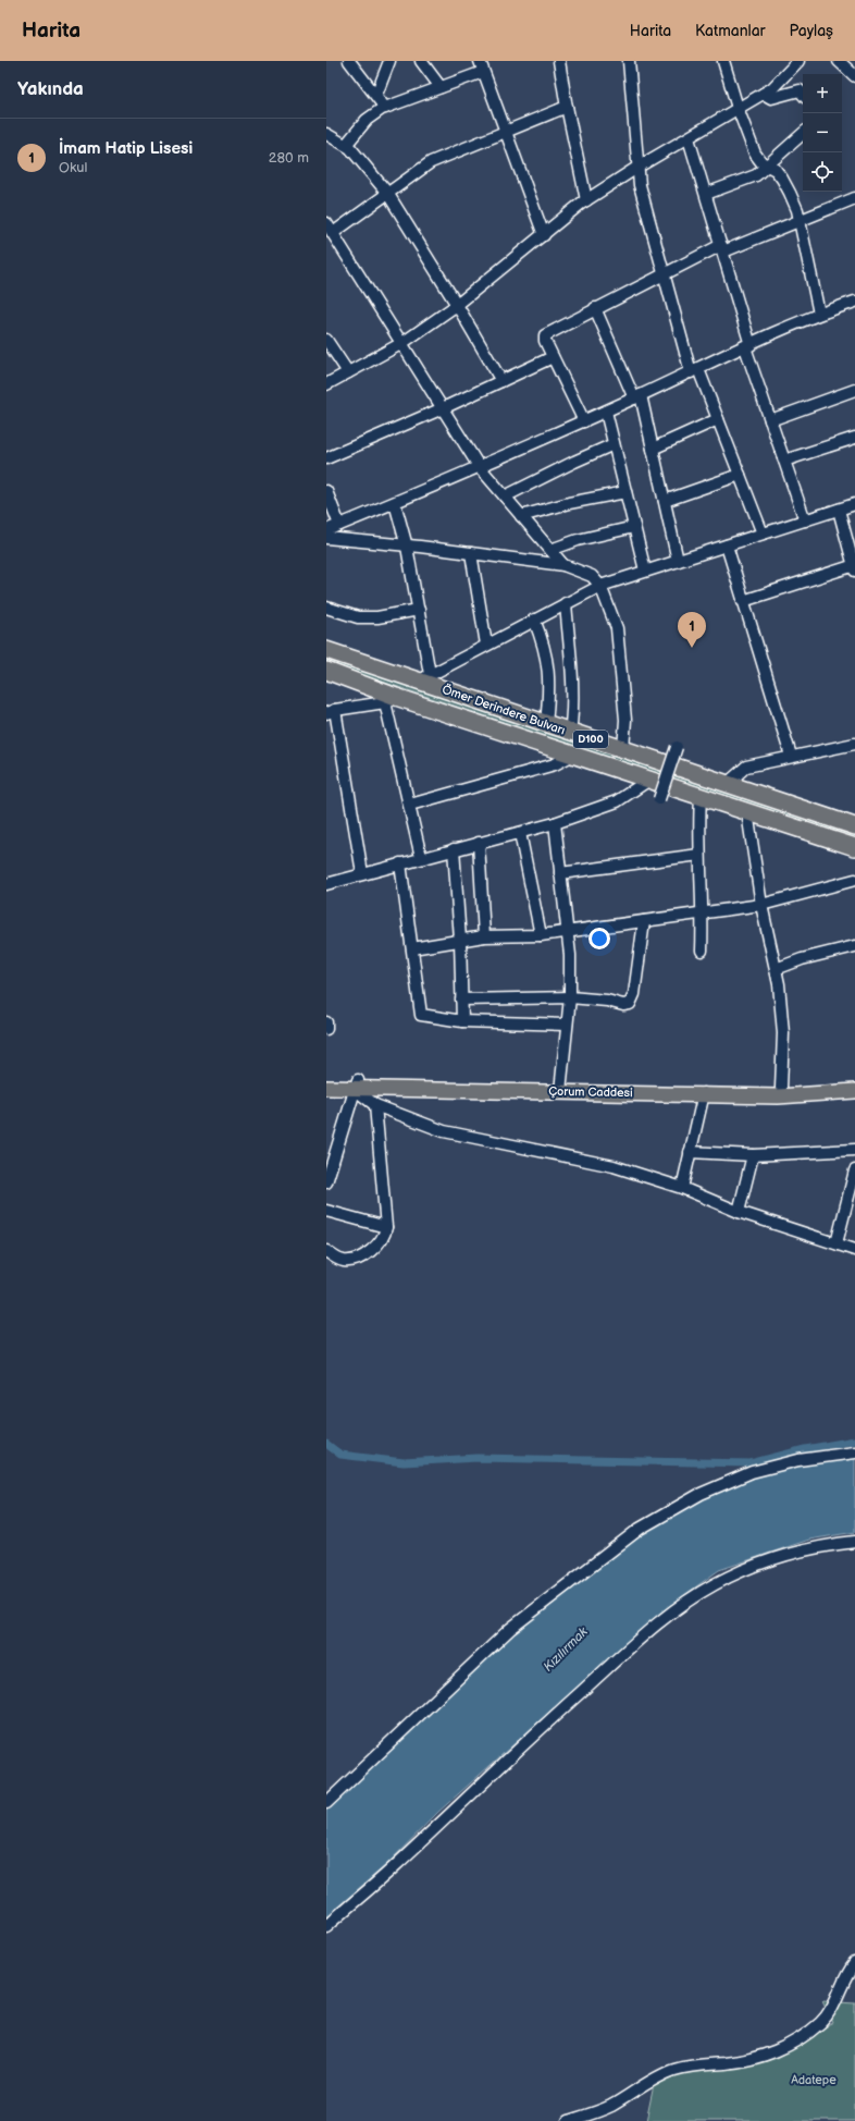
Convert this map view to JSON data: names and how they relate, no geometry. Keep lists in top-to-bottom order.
{
  "streets": {
    "highway": ["Ömer Derindere Bulvarı", "D100"],
    "main road": ["Çorum Caddesi"]
  },
  "water": ["Kızılırmak"],
  "parks": ["Adatepe"],
  "page": {
    "header": "Harita",
    "nav": ["Harita", "Katmanlar", "Paylaş"],
    "heading": "Yakında",
    "map_buttons": ["+", "−"],
    "list": [
      {
        "mark": "1",
        "name": "İmam Hatip Lisesi",
        "note": "Okul",
        "value": "280 m"
      }
    ],
    "pins": "1"
  }
}
